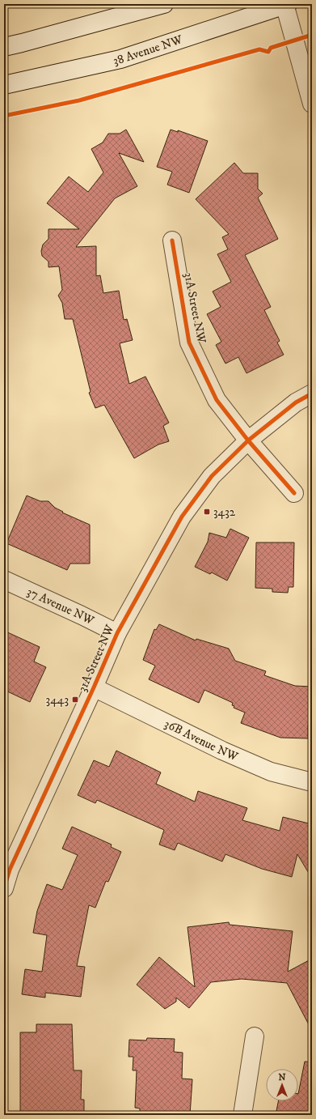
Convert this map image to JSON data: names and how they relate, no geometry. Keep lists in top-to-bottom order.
{
  "streets": {
    "street": [
      "38 Avenue NW",
      "31A Street NW",
      "37 Avenue NW",
      "36B Avenue NW"
    ]
  },
  "crossings": [
    ["31A Street NW", "37 Avenue NW"],
    ["31A Street NW", "36B Avenue NW"]
  ],
  "places": {
    "transit": ["3432", "3443"]
  },
  "north": "top"
}
